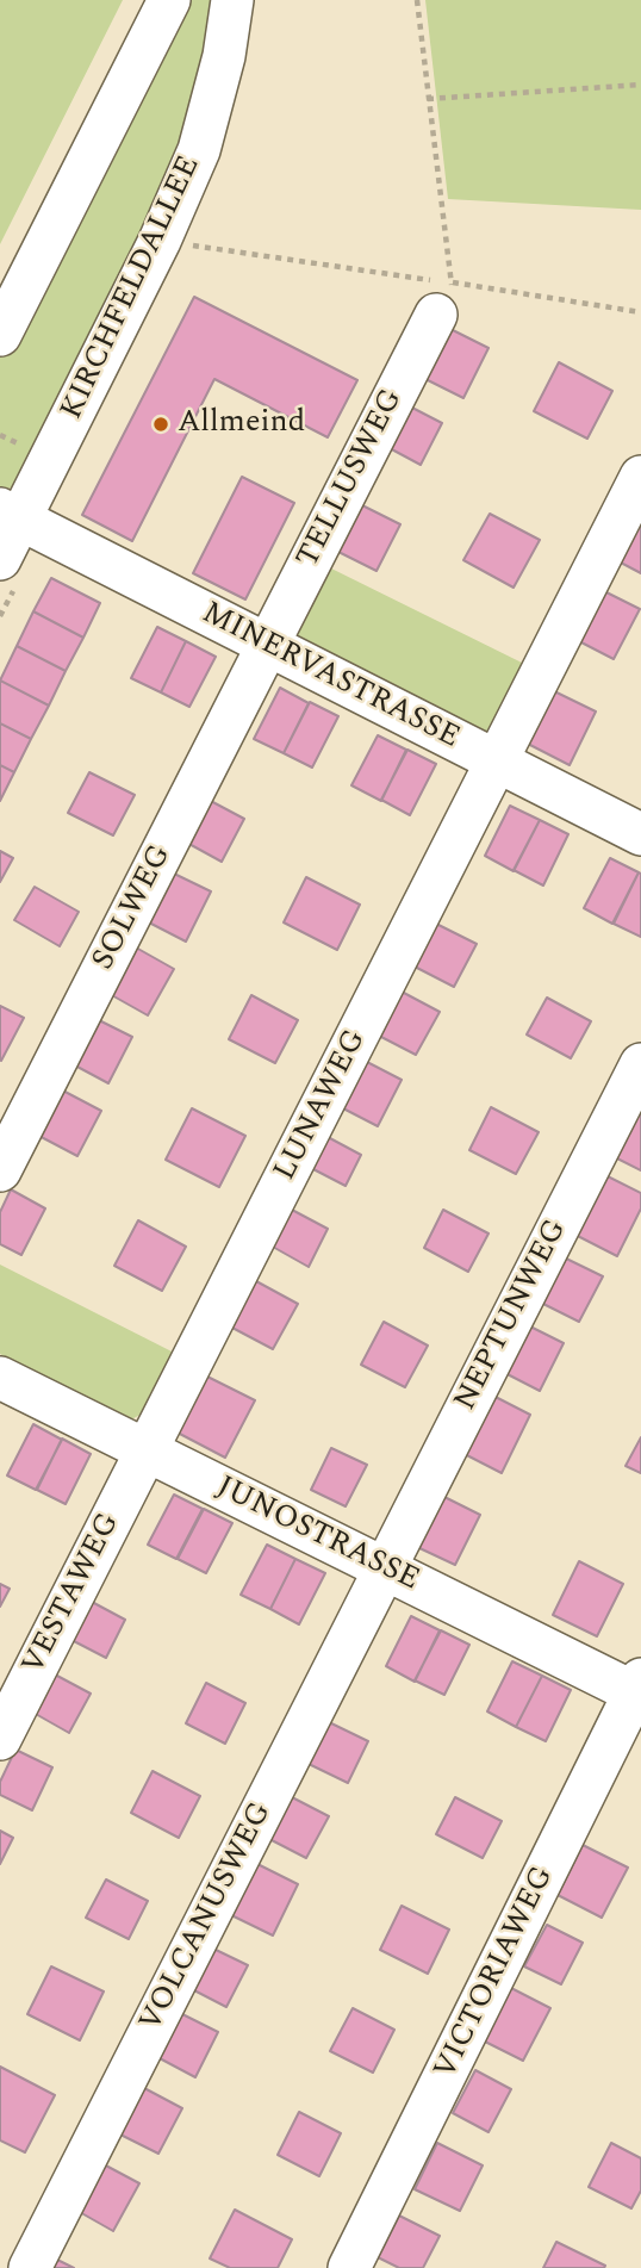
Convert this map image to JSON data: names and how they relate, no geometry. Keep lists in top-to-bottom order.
{
  "streets": {
    "street": [
      "KIRCHFELDALLEE",
      "TELLUSWEG",
      "MINERVASTRASSE",
      "SOLWEG",
      "LUNAWEG",
      "NEPTUNWEG",
      "JUNOSTRASSE",
      "VESTAWEG",
      "VOLCANUSWEG",
      "VICTORIAWEG"
    ]
  },
  "crossings": [
    ["KIRCHFELDALLEE", "MINERVASTRASSE"],
    ["TELLUSWEG", "MINERVASTRASSE"],
    ["TELLUSWEG", "SOLWEG"],
    ["MINERVASTRASSE", "SOLWEG"],
    ["MINERVASTRASSE", "LUNAWEG"],
    ["LUNAWEG", "JUNOSTRASSE"],
    ["LUNAWEG", "VESTAWEG"],
    ["NEPTUNWEG", "JUNOSTRASSE"],
    ["NEPTUNWEG", "VOLCANUSWEG"],
    ["JUNOSTRASSE", "VESTAWEG"],
    ["JUNOSTRASSE", "VOLCANUSWEG"],
    ["JUNOSTRASSE", "VICTORIAWEG"]
  ],
  "places": ["Allmeind"]
}
